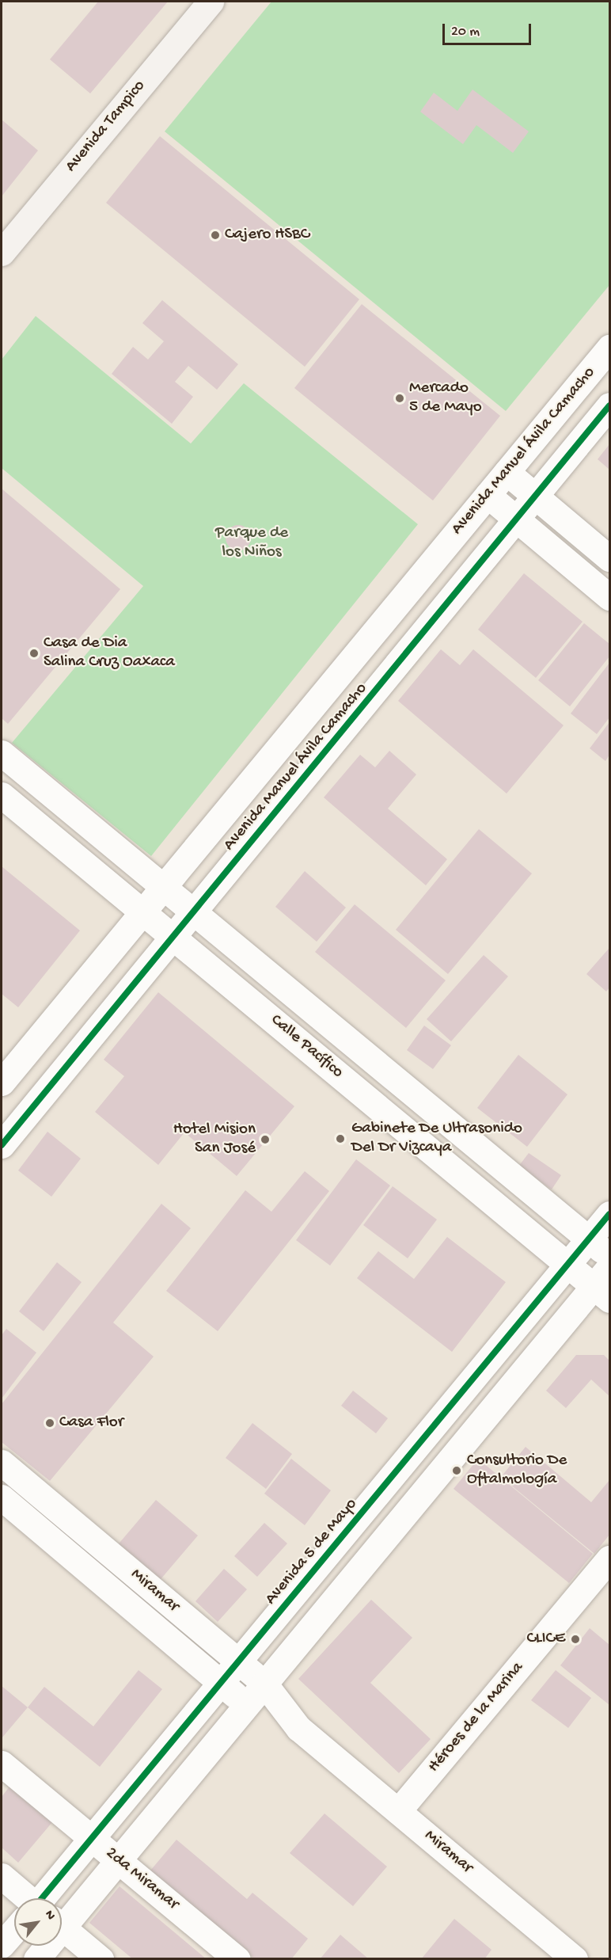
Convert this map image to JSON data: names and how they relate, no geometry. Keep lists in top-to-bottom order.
{
  "streets": {
    "main road": ["Avenida Tampico"],
    "street": [
      "Avenida Manuel Ávila Camacho",
      "Calle Pacífico",
      "Avenida 5 de Mayo",
      "Miramar",
      "Héroes de la Marina",
      "2da Miramar"
    ]
  },
  "crossings": [
    ["Avenida Manuel Ávila Camacho", "Calle Pacífico"],
    ["Calle Pacífico", "Avenida 5 de Mayo"],
    ["Avenida 5 de Mayo", "Miramar"],
    ["Avenida 5 de Mayo", "2da Miramar"],
    ["Miramar", "Héroes de la Marina"]
  ],
  "parks": ["Parque de los Niños"],
  "places": [
    "Cajero HSBC",
    "Mercado 5 de Mayo",
    "Casa de Dia Salina Cruz Oaxaca",
    "Gabinete De Ultrasonido Del Dr Vizcaya",
    "Hotel Mision San José",
    "Casa Flor",
    "Consultorio De Oftalmología",
    "CLICE"
  ],
  "scale_bar": "20 m",
  "north": "top right"
}
